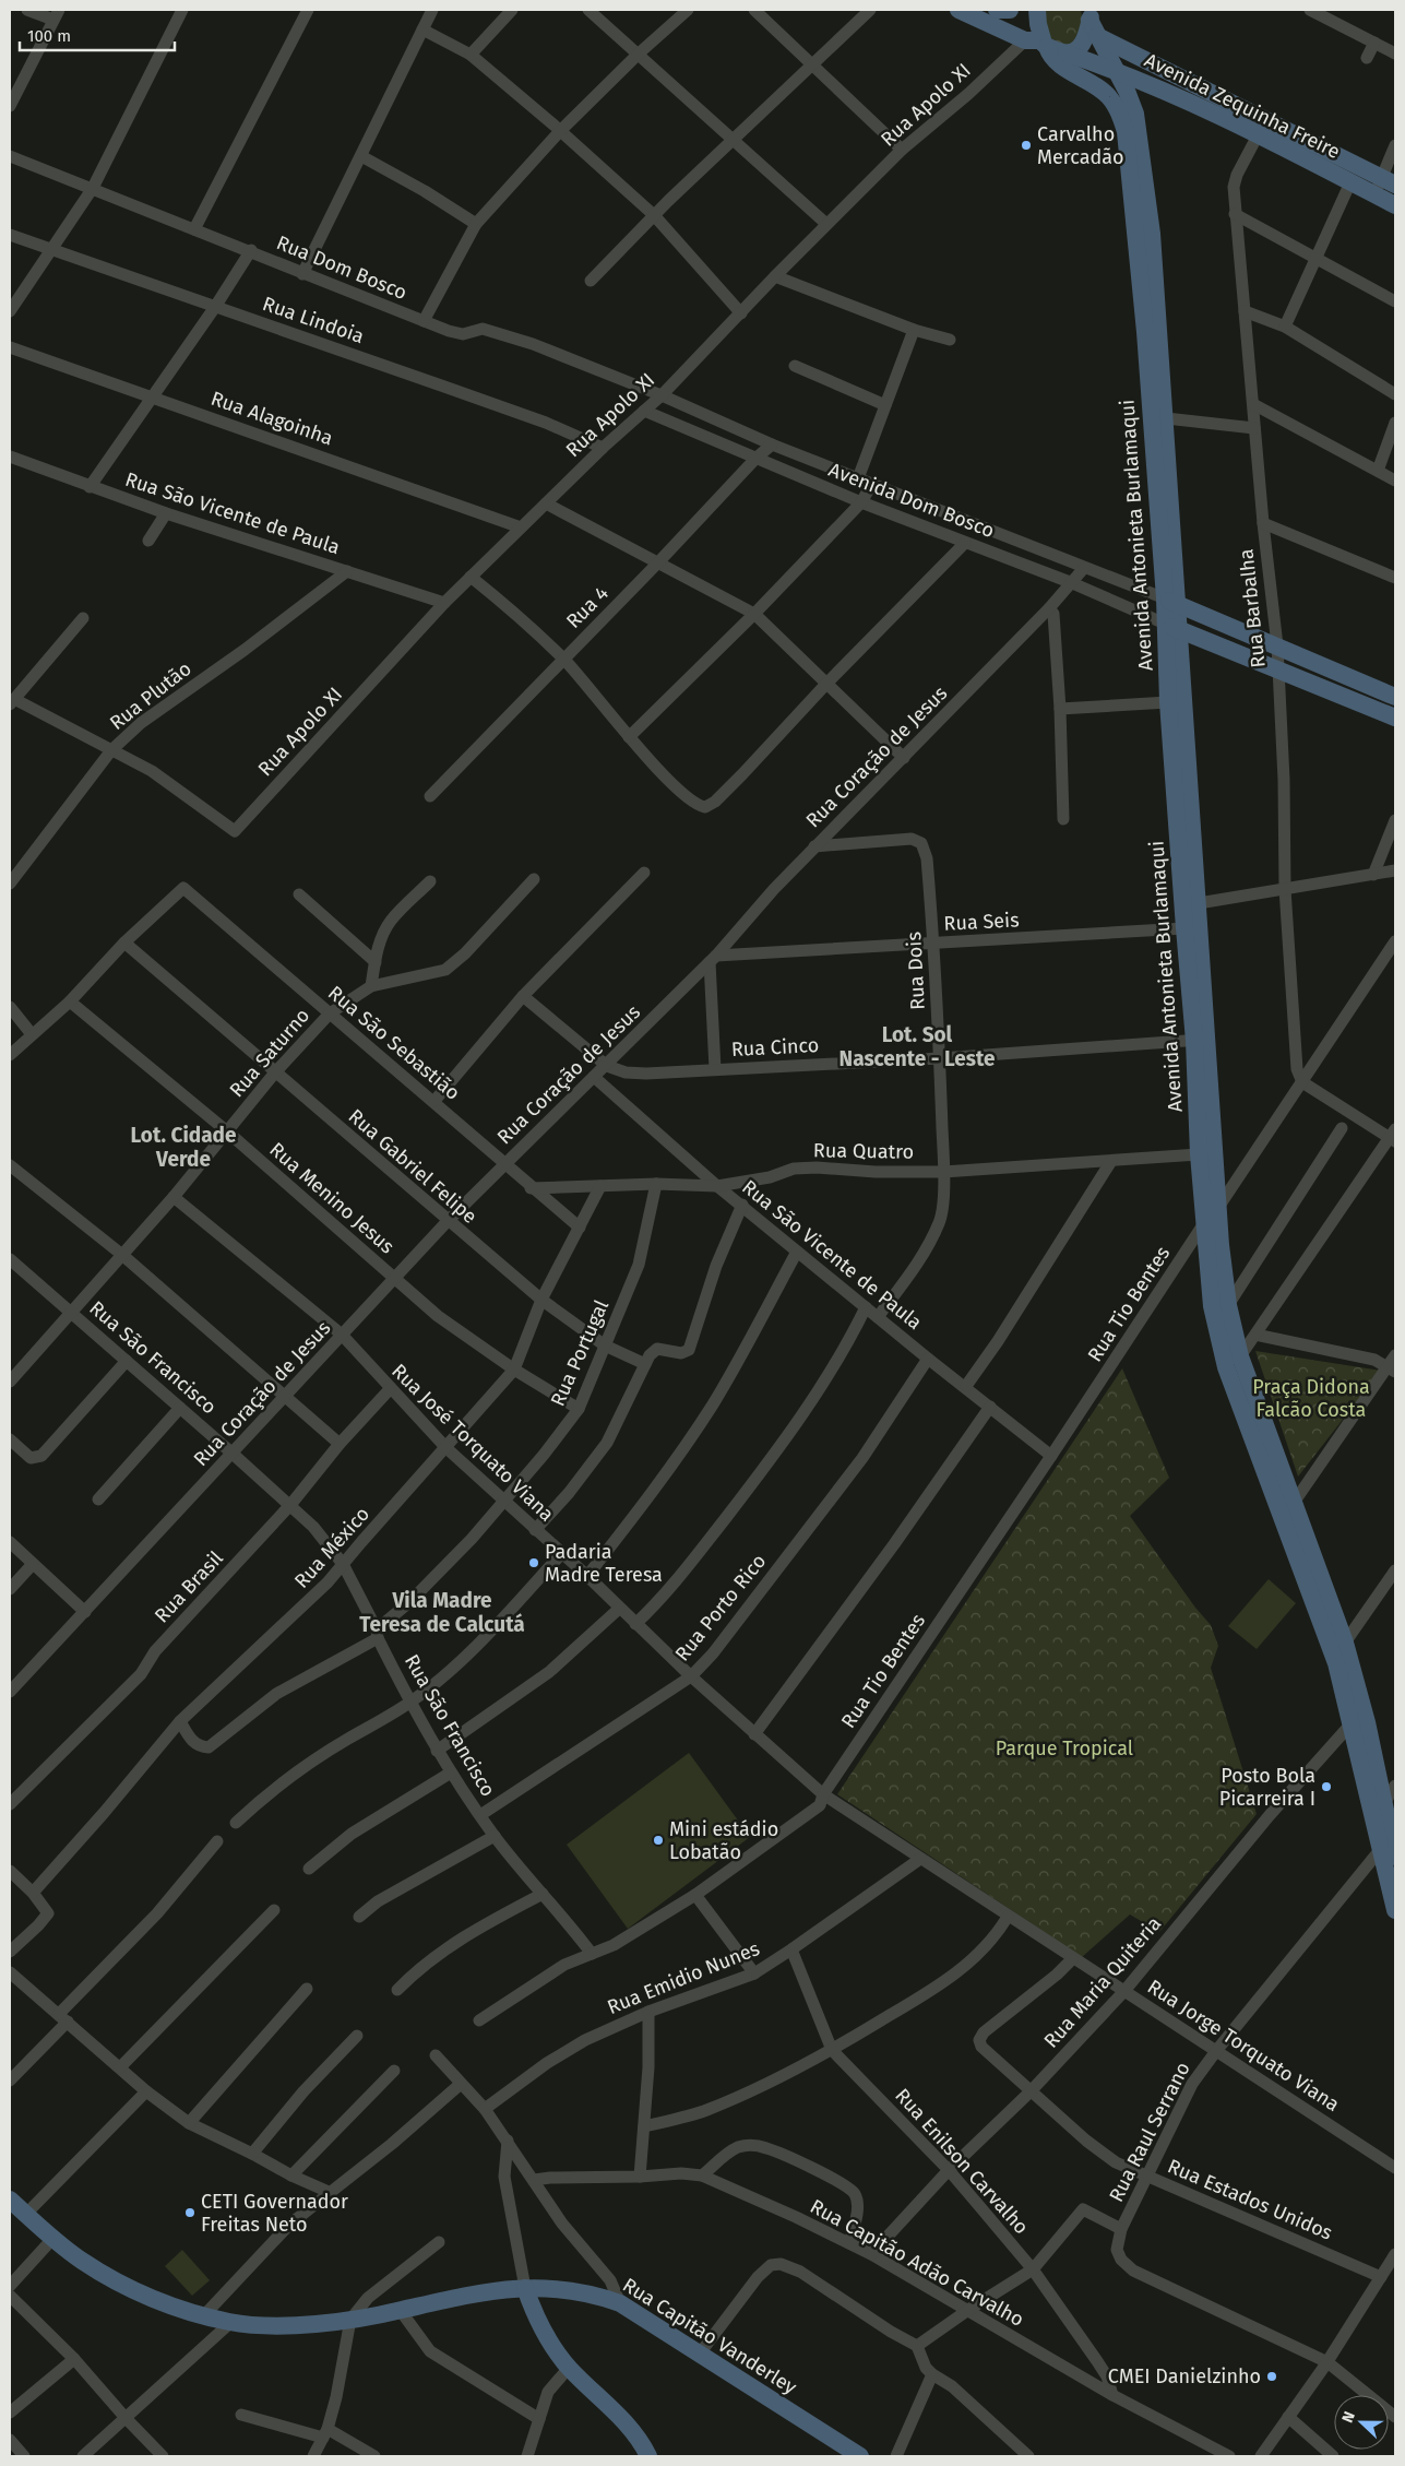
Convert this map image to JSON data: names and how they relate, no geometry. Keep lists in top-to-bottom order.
{
  "streets": {
    "main road": ["Avenida Zequinha Freire", "Avenida Antonieta Burlamaqui", "Rua Capitão Vanderley"],
    "street": [
      "Rua Apolo XI",
      "Rua Dom Bosco",
      "Rua Lindoia",
      "Rua Alagoinha",
      "Avenida Dom Bosco",
      "Rua São Vicente de Paula",
      "Rua 4",
      "Rua Barbalha",
      "Rua Plutão",
      "Rua Coração de Jesus",
      "Rua Seis",
      "Rua Dois",
      "Rua São Sebastião",
      "Rua Cinco",
      "Rua Saturno",
      "Rua Quatro",
      "Rua Gabriel Felipe",
      "Rua Menino Jesus",
      "Rua Tio Bentes",
      "Rua Portugal",
      "Rua São Francisco",
      "Rua José Torquato Viana",
      "Rua México",
      "Rua Brasil",
      "Rua Porto Rico",
      "Rua Emidio Nunes",
      "Rua Maria Quiteria",
      "Rua Jorge Torquato Viana",
      "Rua Raul Serrano",
      "Rua Enilson Carvalho",
      "Rua Estados Unidos",
      "Rua Capitão Adão Carvalho"
    ]
  },
  "crossings": [
    ["Rua Apolo XI", "Avenida Zequinha Freire"],
    ["Rua Apolo XI", "Rua Dom Bosco"],
    ["Rua Apolo XI", "Rua Lindoia"],
    ["Rua Apolo XI", "Rua Alagoinha"],
    ["Rua Apolo XI", "Avenida Dom Bosco"],
    ["Rua Apolo XI", "Rua São Vicente de Paula"],
    ["Rua Apolo XI", "Avenida Antonieta Burlamaqui"],
    ["Rua Apolo XI", "Rua Plutão"],
    ["Avenida Zequinha Freire", "Avenida Antonieta Burlamaqui"],
    ["Avenida Zequinha Freire", "Rua Barbalha"],
    ["Rua Dom Bosco", "Avenida Dom Bosco"],
    ["Avenida Dom Bosco", "Avenida Antonieta Burlamaqui"],
    ["Avenida Dom Bosco", "Rua 4"],
    ["Avenida Dom Bosco", "Rua Coração de Jesus"],
    ["Rua São Vicente de Paula", "Rua Plutão"],
    ["Rua São Vicente de Paula", "Rua Coração de Jesus"],
    ["Rua São Vicente de Paula", "Rua Dois"],
    ["Rua São Vicente de Paula", "Rua Quatro"],
    ["Rua São Vicente de Paula", "Rua Tio Bentes"],
    ["Rua São Vicente de Paula", "Rua Porto Rico"],
    ["Avenida Antonieta Burlamaqui", "Rua Seis"],
    ["Avenida Antonieta Burlamaqui", "Rua Cinco"],
    ["Avenida Antonieta Burlamaqui", "Rua Quatro"],
    ["Avenida Antonieta Burlamaqui", "Rua Tio Bentes"],
    ["Avenida Antonieta Burlamaqui", "Rua Maria Quiteria"],
    ["Avenida Antonieta Burlamaqui", "Rua Raul Serrano"],
    ["Rua Coração de Jesus", "Rua Seis"],
    ["Rua Coração de Jesus", "Rua Dois"],
    ["Rua Coração de Jesus", "Rua São Sebastião"],
    ["Rua Coração de Jesus", "Rua Cinco"],
    ["Rua Coração de Jesus", "Rua Gabriel Felipe"],
    ["Rua Coração de Jesus", "Rua Menino Jesus"],
    ["Rua Coração de Jesus", "Rua São Francisco"],
    ["Rua Coração de Jesus", "Rua José Torquato Viana"],
    ["Rua Seis", "Rua Dois"],
    ["Rua Dois", "Rua Cinco"],
    ["Rua Dois", "Rua Quatro"],
    ["Rua São Sebastião", "Rua Saturno"],
    ["Rua São Sebastião", "Rua Quatro"],
    ["Rua São Sebastião", "Rua Gabriel Felipe"],
    ["Rua São Sebastião", "Rua México"],
    ["Rua Saturno", "Rua Gabriel Felipe"],
    ["Rua Saturno", "Rua Menino Jesus"],
    ["Rua Saturno", "Rua São Francisco"],
    ["Rua Quatro", "Rua Portugal"],
    ["Rua Quatro", "Rua México"],
    ["Rua Gabriel Felipe", "Rua Portugal"],
    ["Rua Gabriel Felipe", "Rua México"],
    ["Rua Menino Jesus", "Rua Portugal"],
    ["Rua Menino Jesus", "Rua México"],
    ["Rua Tio Bentes", "Rua São Francisco"],
    ["Rua Tio Bentes", "Rua José Torquato Viana"],
    ["Rua Tio Bentes", "Rua Jorge Torquato Viana"],
    ["Rua Portugal", "Rua São Francisco"],
    ["Rua Portugal", "Rua José Torquato Viana"],
    ["Rua Portugal", "Rua México"],
    ["Rua São Francisco", "Rua México"],
    ["Rua São Francisco", "Rua Brasil"],
    ["Rua São Francisco", "Rua Porto Rico"],
    ["Rua José Torquato Viana", "Rua México"],
    ["Rua José Torquato Viana", "Rua Brasil"],
    ["Rua José Torquato Viana", "Rua Porto Rico"],
    ["Rua José Torquato Viana", "Rua Jorge Torquato Viana"],
    ["Rua Emidio Nunes", "Rua Jorge Torquato Viana"],
    ["Rua Emidio Nunes", "Rua Enilson Carvalho"],
    ["Rua Maria Quiteria", "Rua Jorge Torquato Viana"],
    ["Rua Maria Quiteria", "Rua Enilson Carvalho"],
    ["Rua Maria Quiteria", "Rua Estados Unidos"],
    ["Rua Maria Quiteria", "Rua Capitão Adão Carvalho"],
    ["Rua Jorge Torquato Viana", "Rua Raul Serrano"],
    ["Rua Jorge Torquato Viana", "Rua Estados Unidos"],
    ["Rua Raul Serrano", "Rua Estados Unidos"],
    ["Rua Enilson Carvalho", "Rua Capitão Adão Carvalho"]
  ],
  "districts": ["Lot. Sol Nascente - Leste", "Lot. Cidade Verde", "Vila Madre Teresa de Calcutá"],
  "parks": ["Praça Didona Falcão Costa", "Parque Tropical"],
  "places": [
    "Carvalho Mercadão",
    "Padaria Madre Teresa",
    "Posto Bola Picarreira I",
    "Mini estádio Lobatão",
    "CETI Governador Freitas Neto",
    "CMEI Danielzinho"
  ],
  "scale_bar": "100 m",
  "north": "left"
}
